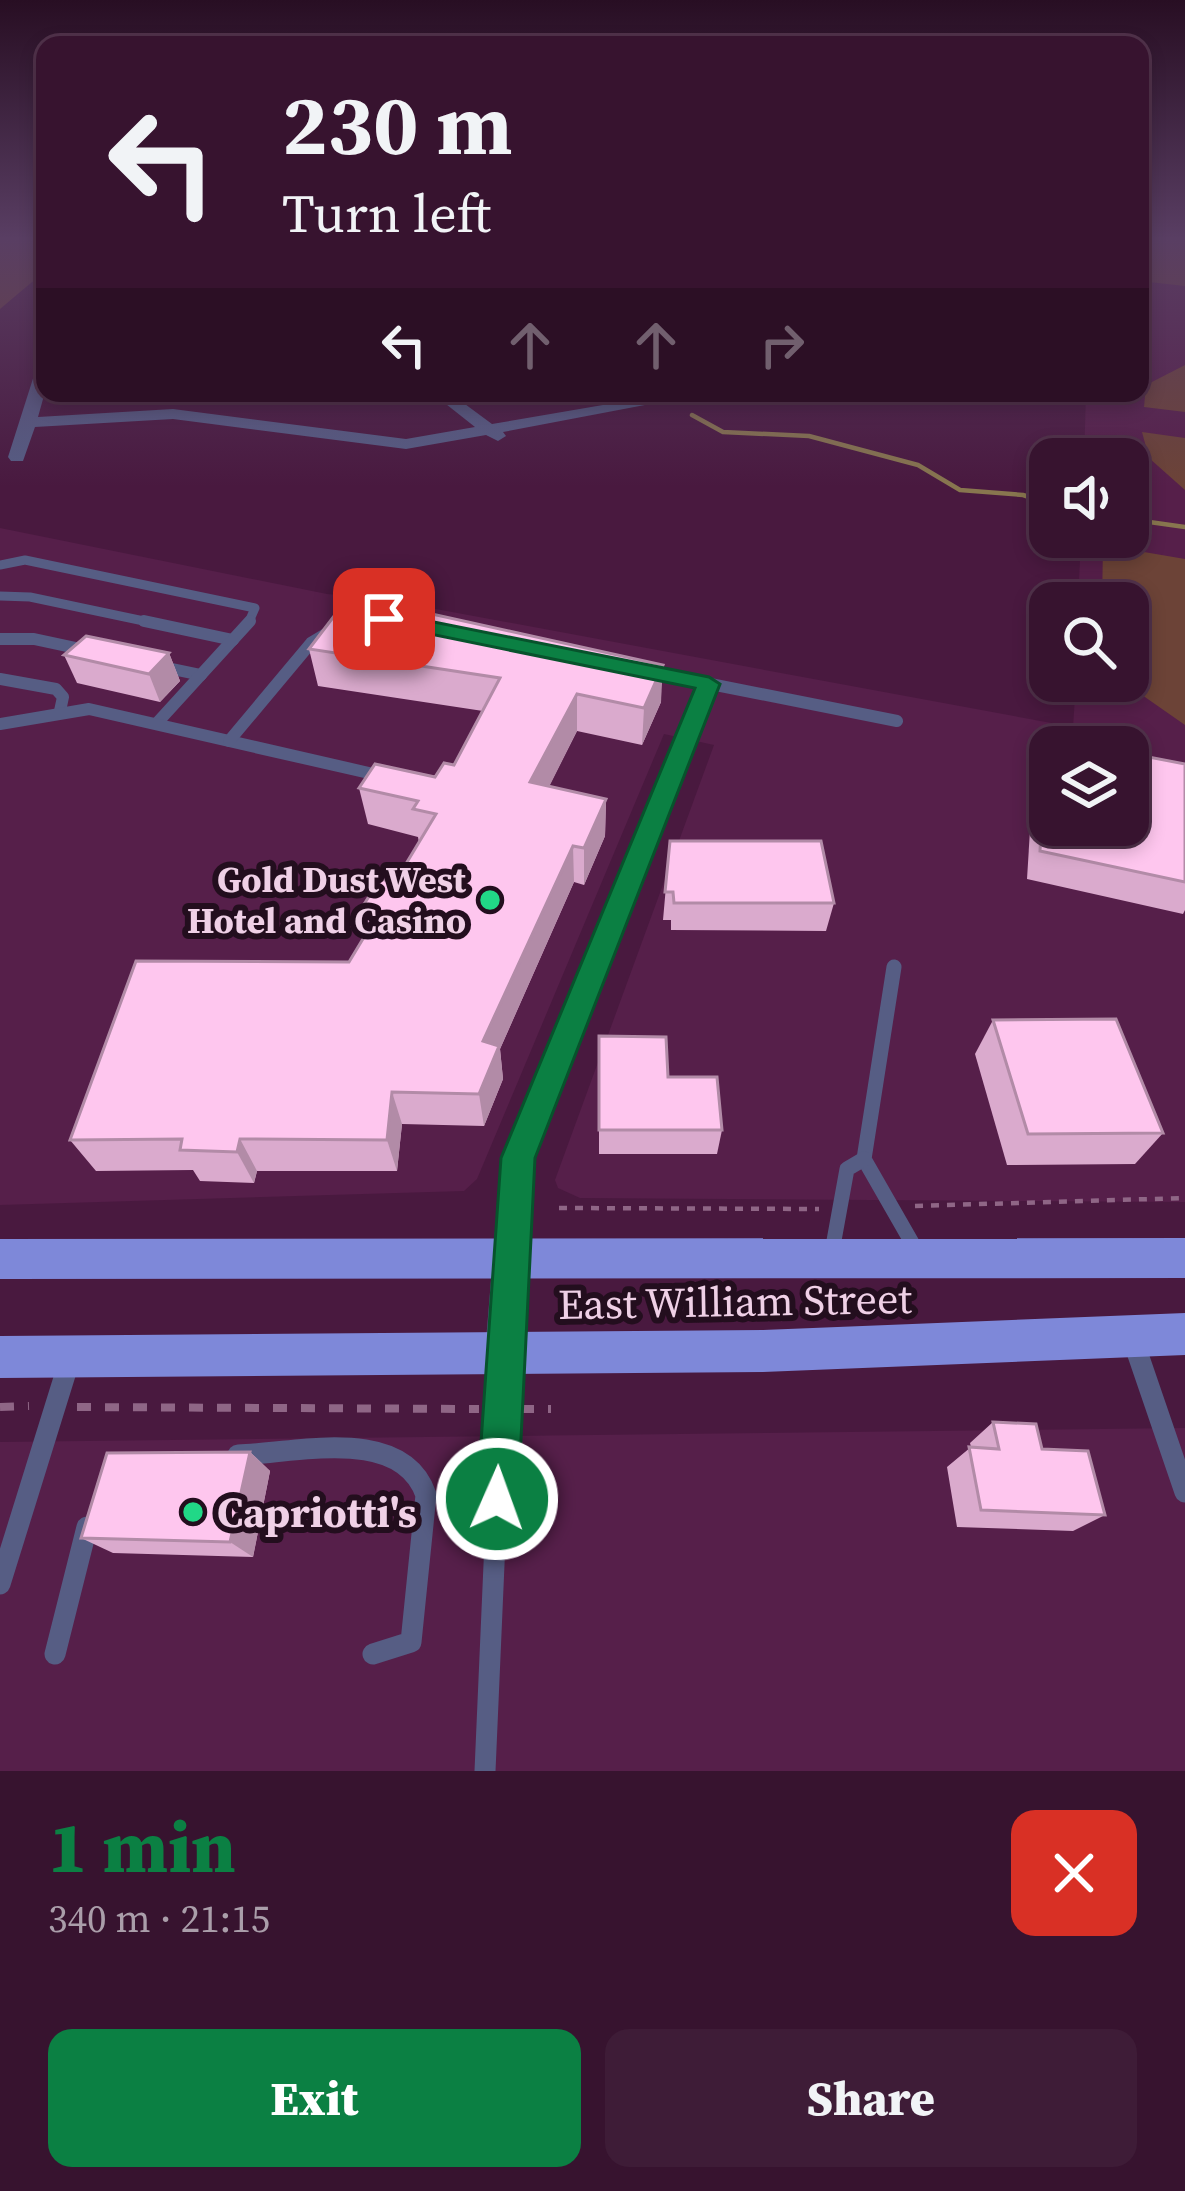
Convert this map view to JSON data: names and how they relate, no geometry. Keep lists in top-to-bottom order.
{
  "streets": {
    "main road": ["East William Street"]
  },
  "places": ["Gold Dust West Hotel and Casino", "Capriotti's"],
  "page": {
    "turn": ["230 m", "Turn left"],
    "heading": ["1 min", "340 m · 21:15"],
    "buttons": ["Exit", "Share"]
  }
}
